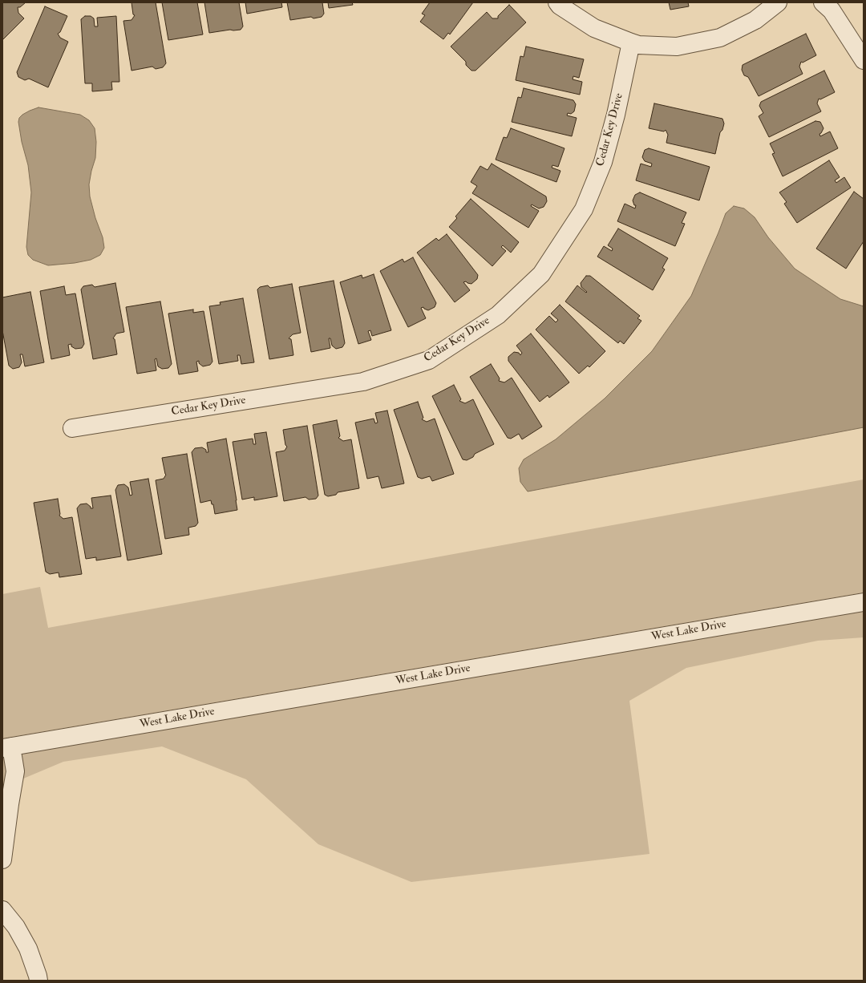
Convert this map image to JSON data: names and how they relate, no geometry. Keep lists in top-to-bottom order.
{
  "streets": {
    "street": ["Cedar Key Drive", "West Lake Drive"]
  }
}
